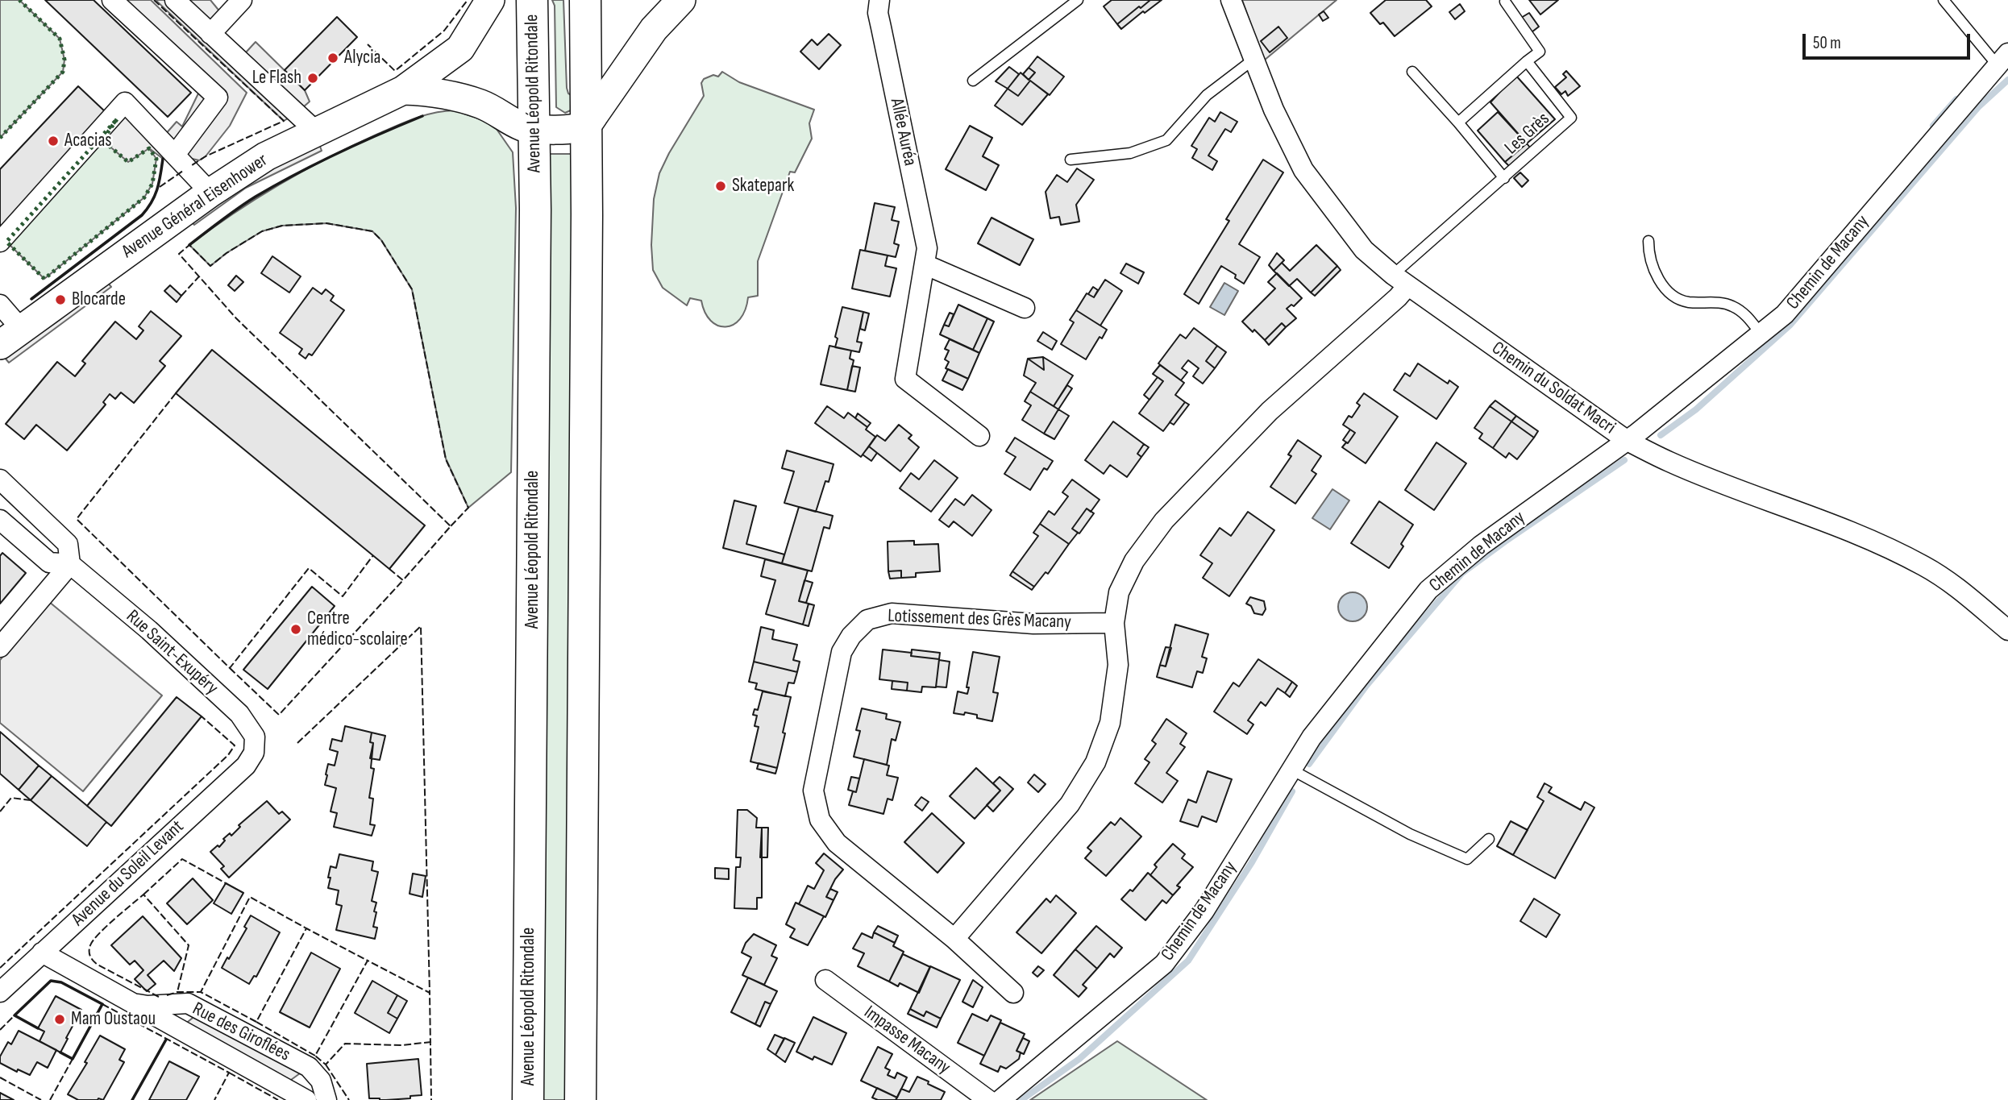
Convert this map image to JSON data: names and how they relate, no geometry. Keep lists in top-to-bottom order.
{
  "streets": {
    "highway": ["Avenue Léopold Ritondale"],
    "street": [
      "Allée Auréa",
      "Avenue Général Eisenhower",
      "Chemin de Macany",
      "Chemin du Soldat Macri",
      "Lotissement des Grès Macany",
      "Rue Saint-Exupéry",
      "Avenue du Soleil Levant",
      "Rue des Giroflées",
      "Impasse Macany"
    ],
    "lane": ["Les Grès"]
  },
  "crossings": [
    ["Les Grès", "Chemin du Soldat Macri"],
    ["Chemin de Macany", "Chemin du Soldat Macri"],
    ["Rue Saint-Exupéry", "Avenue du Soleil Levant"],
    ["Avenue du Soleil Levant", "Rue des Giroflées"]
  ],
  "places": [
    "Alycia",
    "Le Flash",
    "Acacias",
    "Skatepark",
    "Blocarde",
    "Centre médico-scolaire",
    "Mam Oustaou"
  ],
  "scale_bar": "50 m"
}
